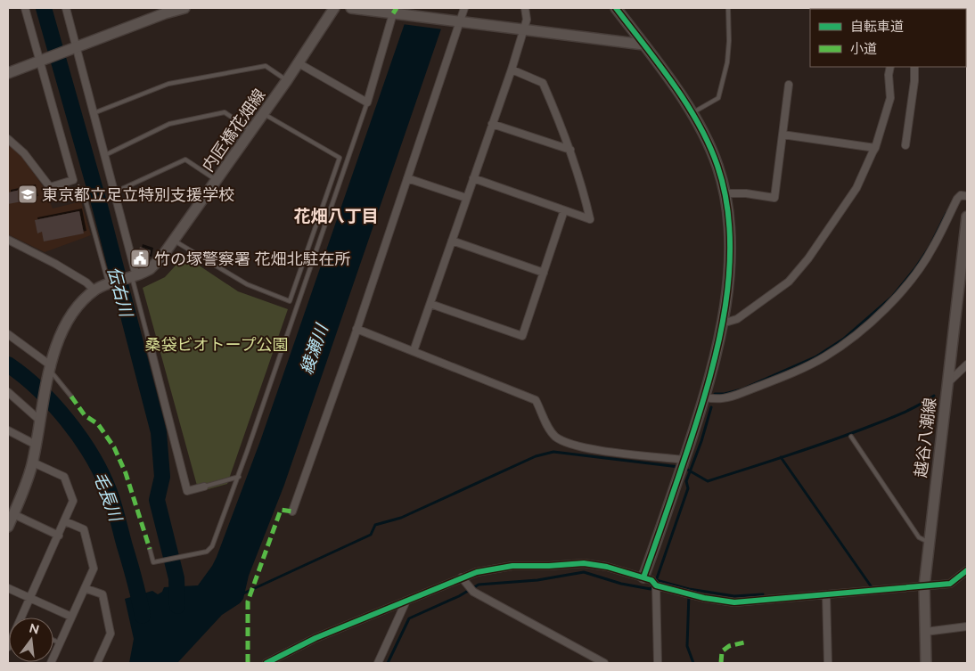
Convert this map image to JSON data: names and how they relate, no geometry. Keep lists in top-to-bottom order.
{
  "streets": {
    "street": ["内匠橋花畑線", "越谷八潮線"]
  },
  "districts": ["花畑八丁目"],
  "water": ["伝右川", "綾瀬川", "毛長川"],
  "parks": ["桑袋ビオトープ公園"],
  "places": {
    "school or university": ["東京都立足立特別支援学校"],
    "public building": ["竹の塚警察署 花畑北駐在所"]
  },
  "legend": ["自転車道", "小道"],
  "north": "top"
}
